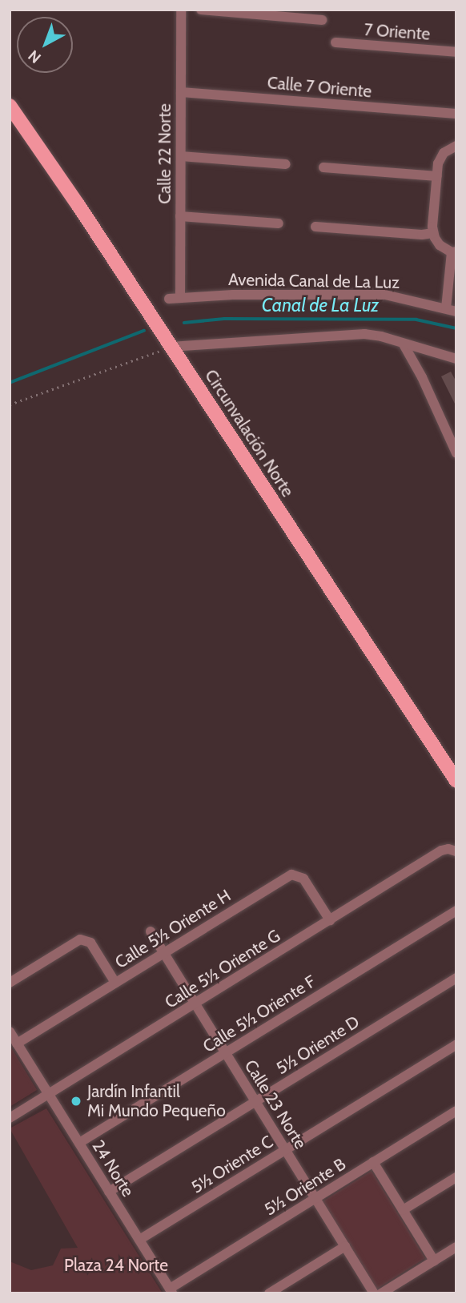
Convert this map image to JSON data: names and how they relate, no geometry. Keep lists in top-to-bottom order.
{
  "streets": {
    "main road": ["Circunvalación Norte"],
    "street": [
      "7 Oriente",
      "Calle 7 Oriente",
      "Calle 22 Norte",
      "Avenida Canal de La Luz",
      "Calle 5½ Oriente H",
      "Calle 5½ Oriente G",
      "Calle 5½ Oriente F",
      "5½ Oriente D",
      "Calle 23 Norte",
      "5½ Oriente C",
      "24 Norte",
      "5½ Oriente B"
    ]
  },
  "crossings": [
    ["Calle 7 Oriente", "Calle 22 Norte"],
    ["Calle 22 Norte", "Avenida Canal de La Luz"],
    ["Calle 5½ Oriente H", "Calle 5½ Oriente G"],
    ["Calle 5½ Oriente H", "Calle 23 Norte"],
    ["Calle 5½ Oriente H", "24 Norte"],
    ["Calle 5½ Oriente G", "Calle 23 Norte"],
    ["Calle 5½ Oriente G", "24 Norte"],
    ["Calle 5½ Oriente F", "Calle 23 Norte"],
    ["Calle 5½ Oriente F", "24 Norte"],
    ["5½ Oriente D", "Calle 23 Norte"],
    ["5½ Oriente D", "24 Norte"],
    ["Calle 23 Norte", "5½ Oriente C"],
    ["Calle 23 Norte", "5½ Oriente B"],
    ["5½ Oriente C", "24 Norte"],
    ["24 Norte", "5½ Oriente B"]
  ],
  "water": ["Canal de La Luz"],
  "parks": ["Plaza 24 Norte"],
  "places": ["Jardín Infantil Mi Mundo Pequeño"],
  "north": "bottom left"
}
